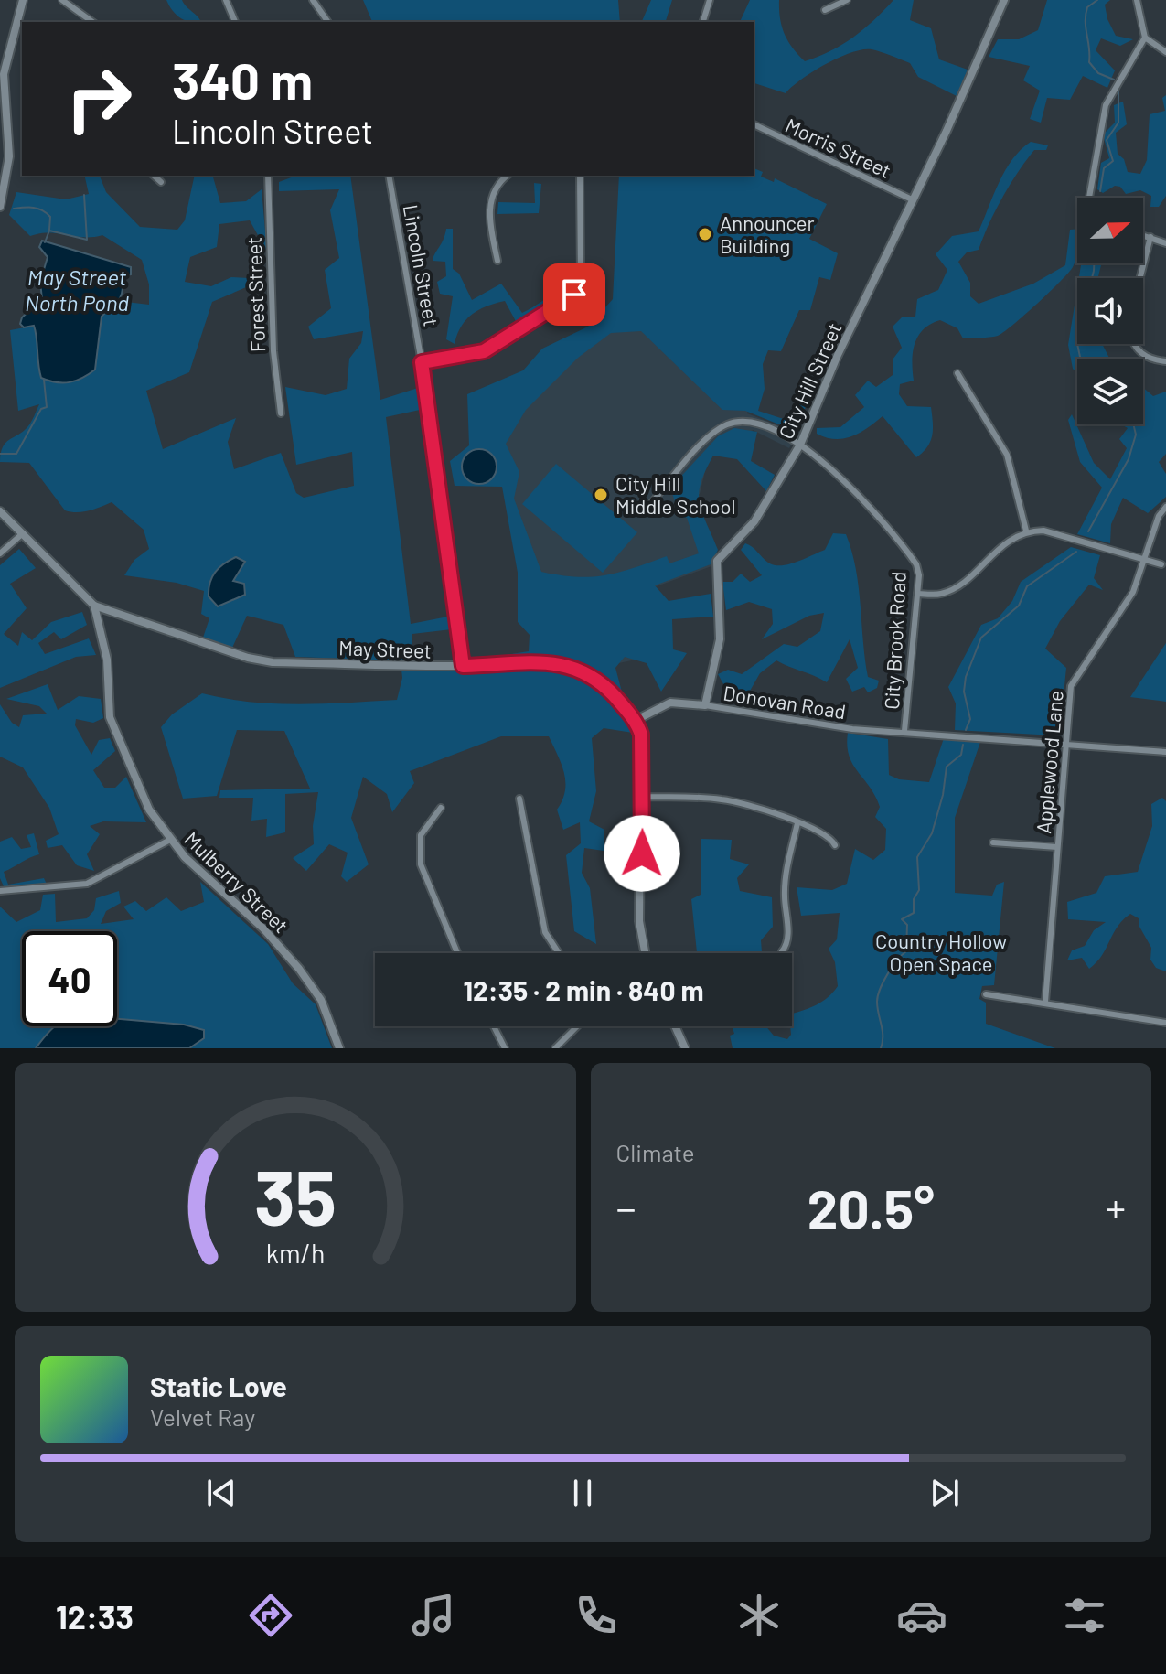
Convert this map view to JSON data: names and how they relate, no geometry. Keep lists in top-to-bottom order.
{
  "streets": {
    "street": [
      "Morris Street",
      "Lincoln Street",
      "Forest Street",
      "City Hill Street",
      "City Brook Road",
      "May Street",
      "Donovan Road",
      "Applewood Lane",
      "Mulberry Street"
    ]
  },
  "crossings": [
    ["Morris Street", "City Hill Street"],
    ["Lincoln Street", "May Street"],
    ["City Hill Street", "City Brook Road"],
    ["City Hill Street", "Donovan Road"],
    ["City Brook Road", "Donovan Road"],
    ["May Street", "Mulberry Street"],
    ["Donovan Road", "Applewood Lane"]
  ],
  "water": ["May Street North Pond"],
  "parks": ["Country Hollow Open Space"],
  "places": ["Announcer Building", "City Hill Middle School"],
  "north": "right",
  "page": {
    "turn": ["340 m", "Lincoln Street"],
    "limit": "40",
    "trip": "12:35 · 2 min · 840 m",
    "tile": "Climate",
    "heat": ["−", "20.5°", "+"],
    "song": ["Static Love", "Velvet Ray"],
    "tabs": "12:33",
    "gauge": ["35", "km/h"]
  }
}
